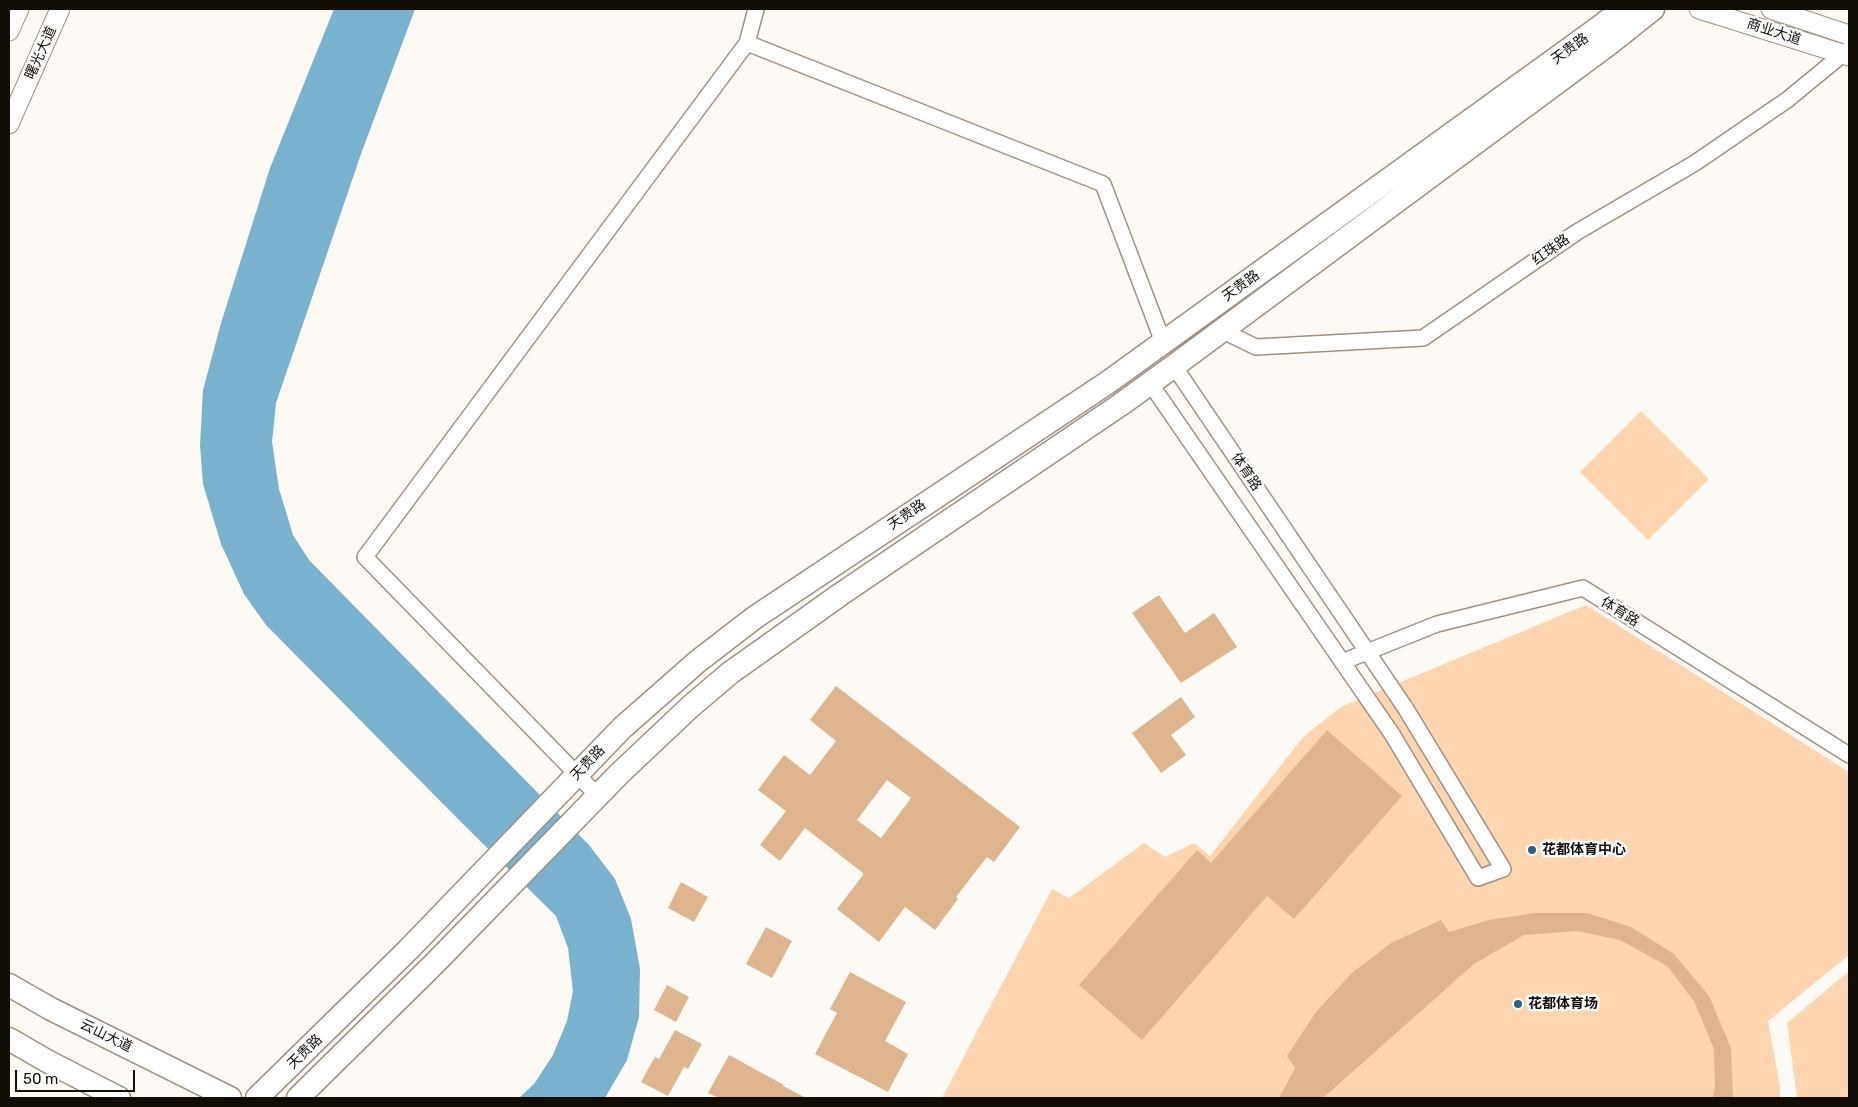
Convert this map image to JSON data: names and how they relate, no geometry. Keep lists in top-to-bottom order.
{
  "streets": {
    "main road": ["天贵路", "云山大道"],
    "street": [
      "商业大道",
      "曙光大道",
      "红珠路",
      "体育路"
    ]
  },
  "crossings": [
    ["商业大道", "红珠路"],
    ["天贵路", "红珠路"],
    ["天贵路", "体育路"]
  ],
  "places": ["花都体育中心", "花都体育场"],
  "scale_bar": "50 m"
}
